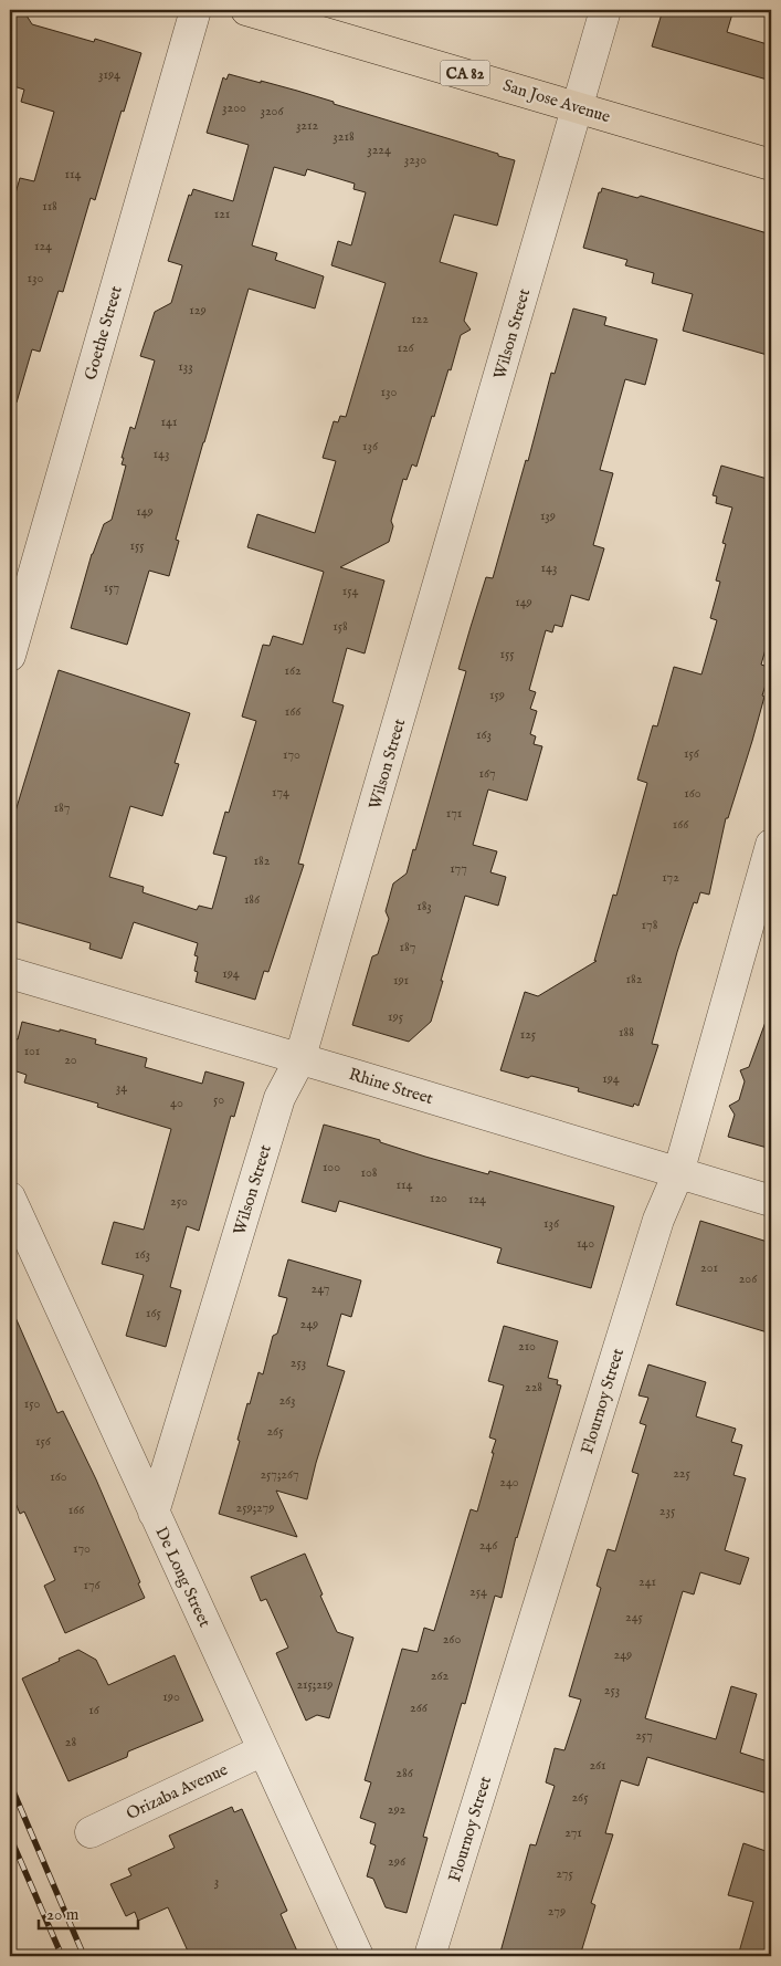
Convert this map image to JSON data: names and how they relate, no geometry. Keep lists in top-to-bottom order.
{
  "streets": {
    "main road": ["CA 82", "San Jose Avenue"],
    "street": [
      "Goethe Street",
      "Wilson Street",
      "Rhine Street",
      "Flournoy Street",
      "De Long Street",
      "Orizaba Avenue"
    ]
  },
  "crossings": [
    ["San Jose Avenue", "Wilson Street"],
    ["Wilson Street", "Rhine Street"],
    ["Wilson Street", "De Long Street"],
    ["Rhine Street", "Flournoy Street"],
    ["De Long Street", "Orizaba Avenue"]
  ],
  "house_numbers": [
    "3194",
    "3200",
    "3206",
    "3212",
    "3218",
    "3224",
    "3230",
    "114",
    "118",
    "121",
    "124",
    "130",
    "129",
    "122",
    "126",
    "133",
    "130",
    "141",
    "136",
    "143",
    "149",
    "139",
    "155",
    "143",
    "157",
    "154",
    "149",
    "158",
    "155",
    "162",
    "159",
    "166",
    "163",
    "156",
    "170",
    "167",
    "174",
    "160",
    "187",
    "171",
    "166",
    "182",
    "177",
    "172",
    "186",
    "183",
    "178",
    "187",
    "194",
    "182",
    "191",
    "195",
    "188",
    "125",
    "101",
    "20",
    "194",
    "34",
    "50",
    "40",
    "100",
    "108",
    "114",
    "120",
    "124",
    "250",
    "136",
    "140",
    "163",
    "201",
    "206",
    "247",
    "165",
    "249",
    "210",
    "253",
    "228",
    "263",
    "150",
    "265",
    "156",
    "225",
    "257;267",
    "160",
    "240",
    "259;279",
    "166",
    "235",
    "246",
    "170",
    "241",
    "176",
    "254",
    "245",
    "260",
    "249",
    "262",
    "215;219",
    "253",
    "190",
    "266",
    "16",
    "257",
    "28",
    "261",
    "286",
    "265",
    "292",
    "271",
    "296",
    "275",
    "3",
    "279"
  ],
  "scale_bar": "20 m"
}
